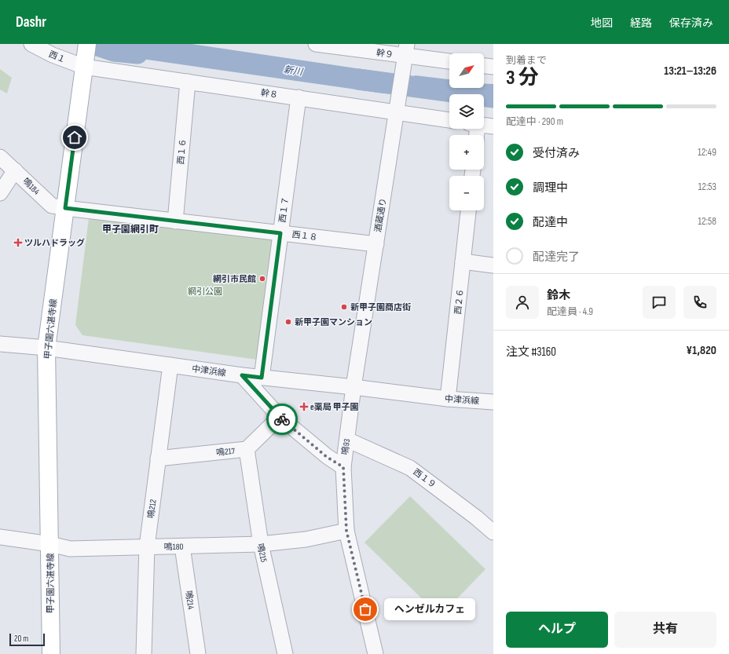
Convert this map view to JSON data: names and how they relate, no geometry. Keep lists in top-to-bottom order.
{
  "streets": {
    "main road": ["甲子園六湛寺線"],
    "street": [
      "幹９",
      "西１",
      "幹８",
      "西１６",
      "鳴184",
      "西１７",
      "酒蔵通り",
      "西１８",
      "西２６",
      "中津浜線",
      "鳴93",
      "鳴217",
      "西１９",
      "鳴212",
      "鳴180",
      "鳴215",
      "鳴214"
    ]
  },
  "crossings": [
    ["幹９", "酒蔵通り"],
    ["西１", "幹８"],
    ["西１", "甲子園六湛寺線"],
    ["幹８", "西１６"],
    ["幹８", "西１７"],
    ["幹８", "酒蔵通り"],
    ["幹８", "甲子園六湛寺線"],
    ["西１６", "西１８"],
    ["鳴184", "西１８"],
    ["鳴184", "甲子園六湛寺線"],
    ["西１７", "西１８"],
    ["西１７", "中津浜線"],
    ["酒蔵通り", "西１８"],
    ["酒蔵通り", "中津浜線"],
    ["酒蔵通り", "鳴93"],
    ["西１８", "甲子園六湛寺線"],
    ["西２６", "中津浜線"],
    ["甲子園六湛寺線", "中津浜線"],
    ["甲子園六湛寺線", "鳴180"],
    ["中津浜線", "鳴93"],
    ["中津浜線", "鳴212"],
    ["鳴93", "西１９"],
    ["鳴93", "鳴180"],
    ["鳴217", "鳴212"],
    ["鳴217", "鳴215"],
    ["鳴212", "鳴180"],
    ["鳴180", "鳴215"],
    ["鳴180", "鳴214"]
  ],
  "districts": ["甲子園網引町"],
  "water": ["新川"],
  "parks": ["網引公園"],
  "places": {
    "health": ["ツルハドラッグ", "e薬局 甲子園"],
    "other": [
      "網引市民館",
      "新甲子園商店街",
      "新甲子園マンション",
      "ヘンゼルカフェ"
    ]
  },
  "scale_bar": "20 m",
  "north": "top right",
  "page": {
    "header": "Dashr",
    "nav": ["地図", "経路", "保存済み"],
    "heading": ["3 分", "到着まで", "13:21–13:26"],
    "panel": [
      "鈴木",
      "配達員 · 4.9",
      "注文 #3160",
      "¥1,820"
    ],
    "map_buttons": ["+", "−"],
    "bar": "配達中 · 290 m",
    "list": [
      ["受付済み", "12:49"],
      ["調理中", "12:53"],
      ["配達中", "12:58"],
      "配達完了"
    ],
    "bubble": "ヘンゼルカフェ",
    "buttons": ["ヘルプ", "共有"],
    "scale": "20 m"
  }
}
